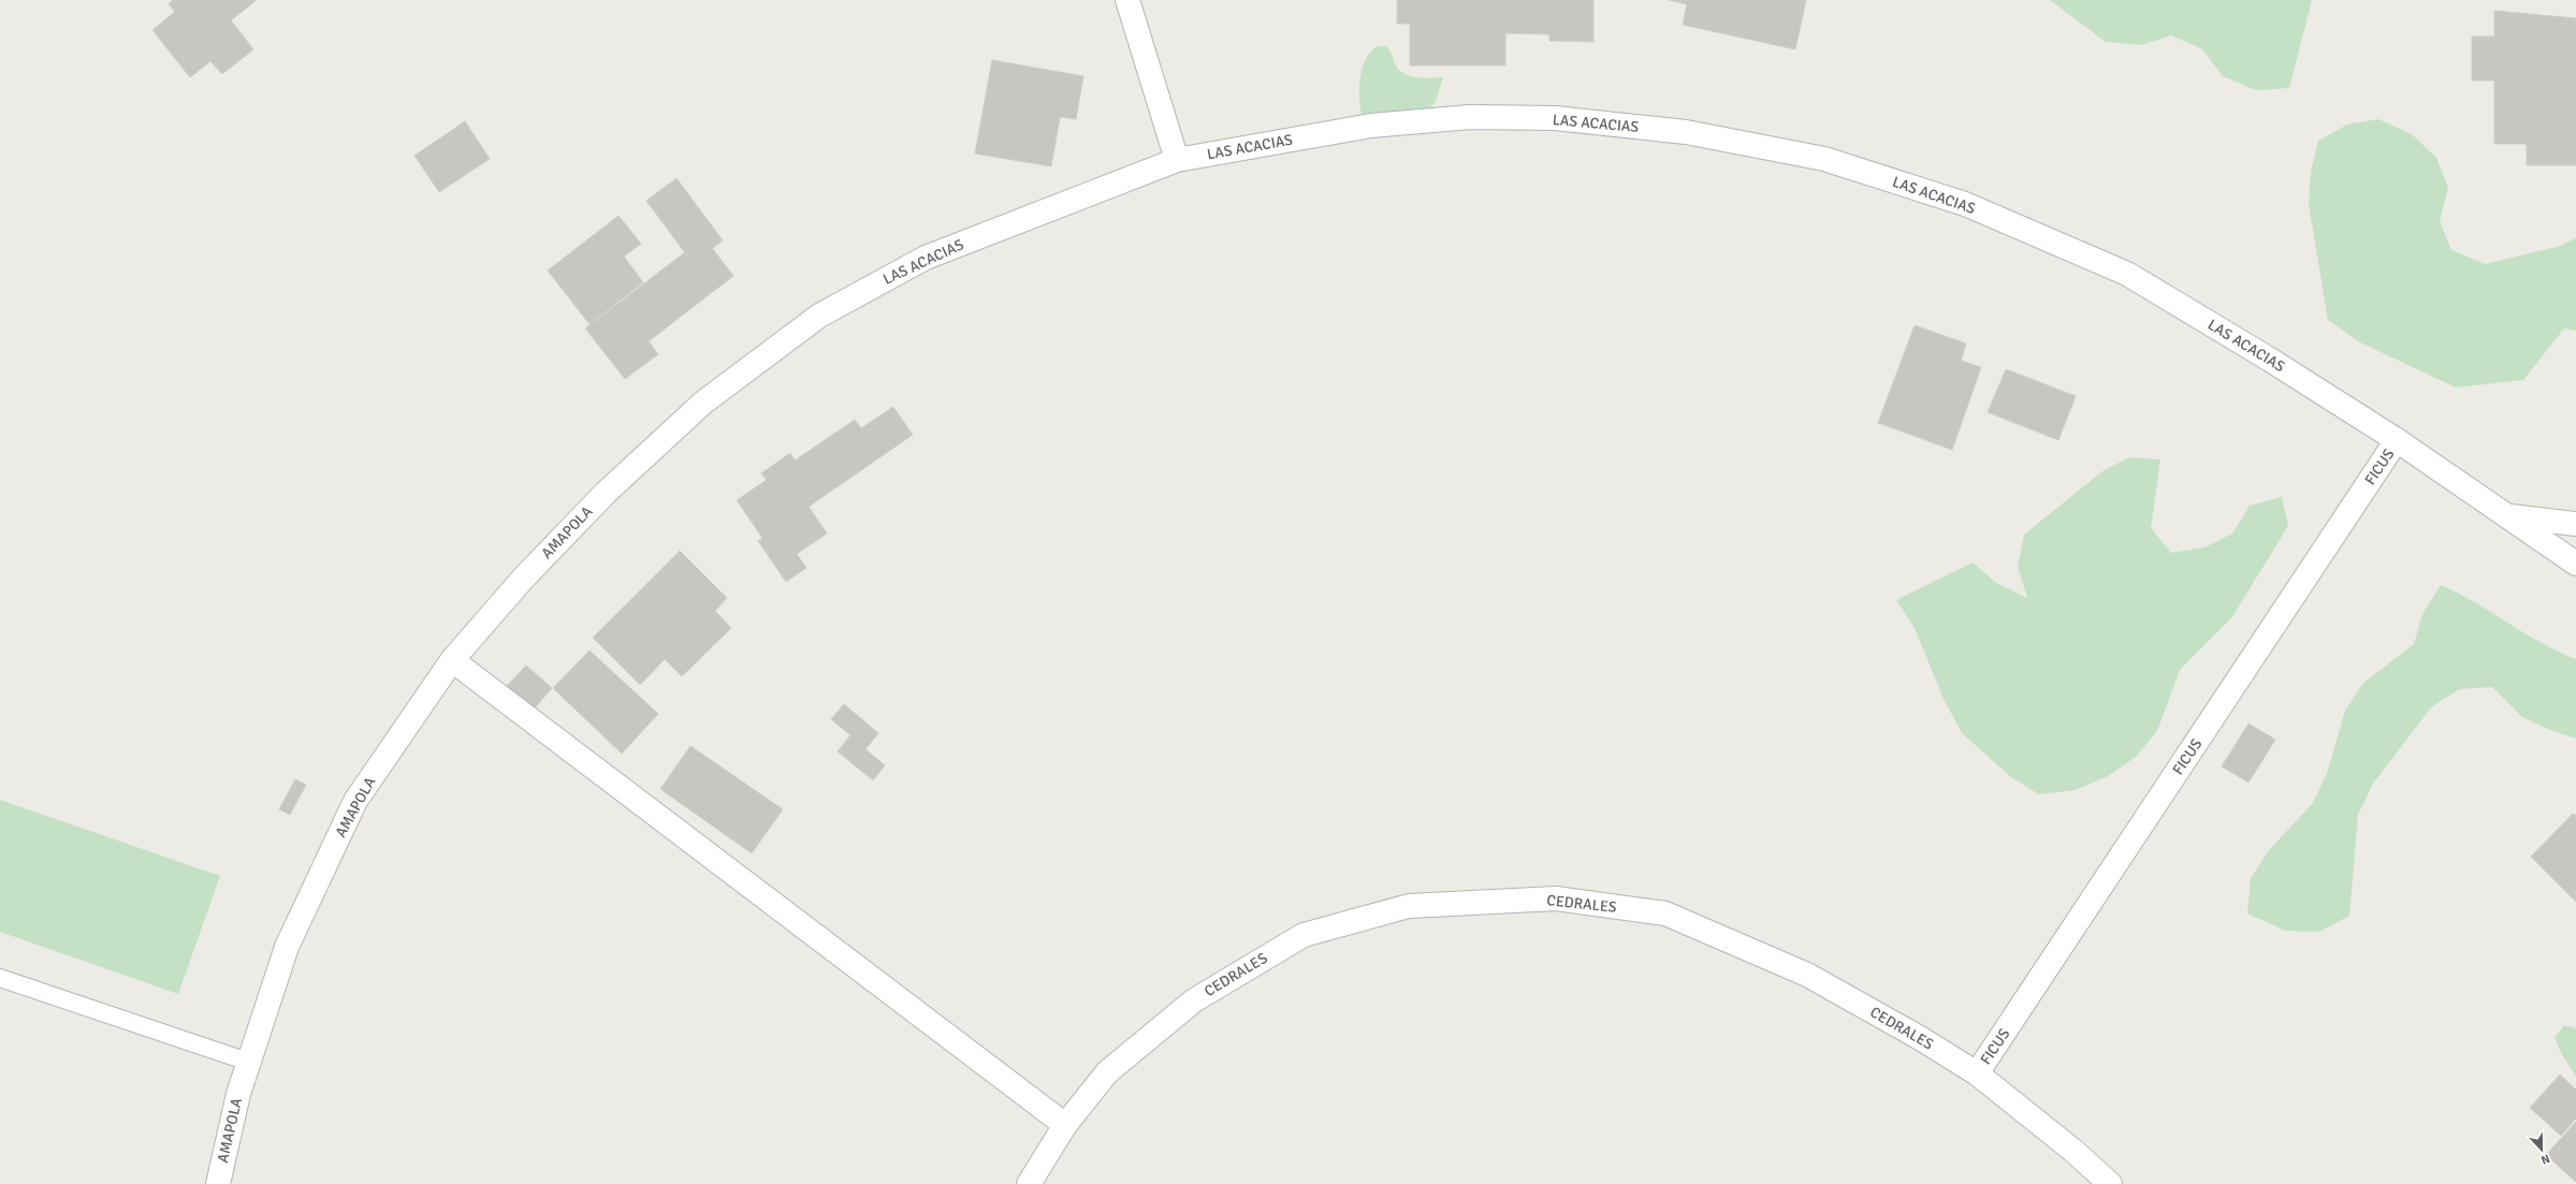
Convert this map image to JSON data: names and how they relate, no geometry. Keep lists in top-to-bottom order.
{
  "streets": {
    "street": [
      "LAS ACACIAS",
      "FICUS",
      "AMAPOLA",
      "CEDRALES"
    ]
  },
  "crossings": [
    ["LAS ACACIAS", "FICUS"],
    ["LAS ACACIAS", "AMAPOLA"],
    ["FICUS", "CEDRALES"]
  ],
  "north": "bottom"
}
